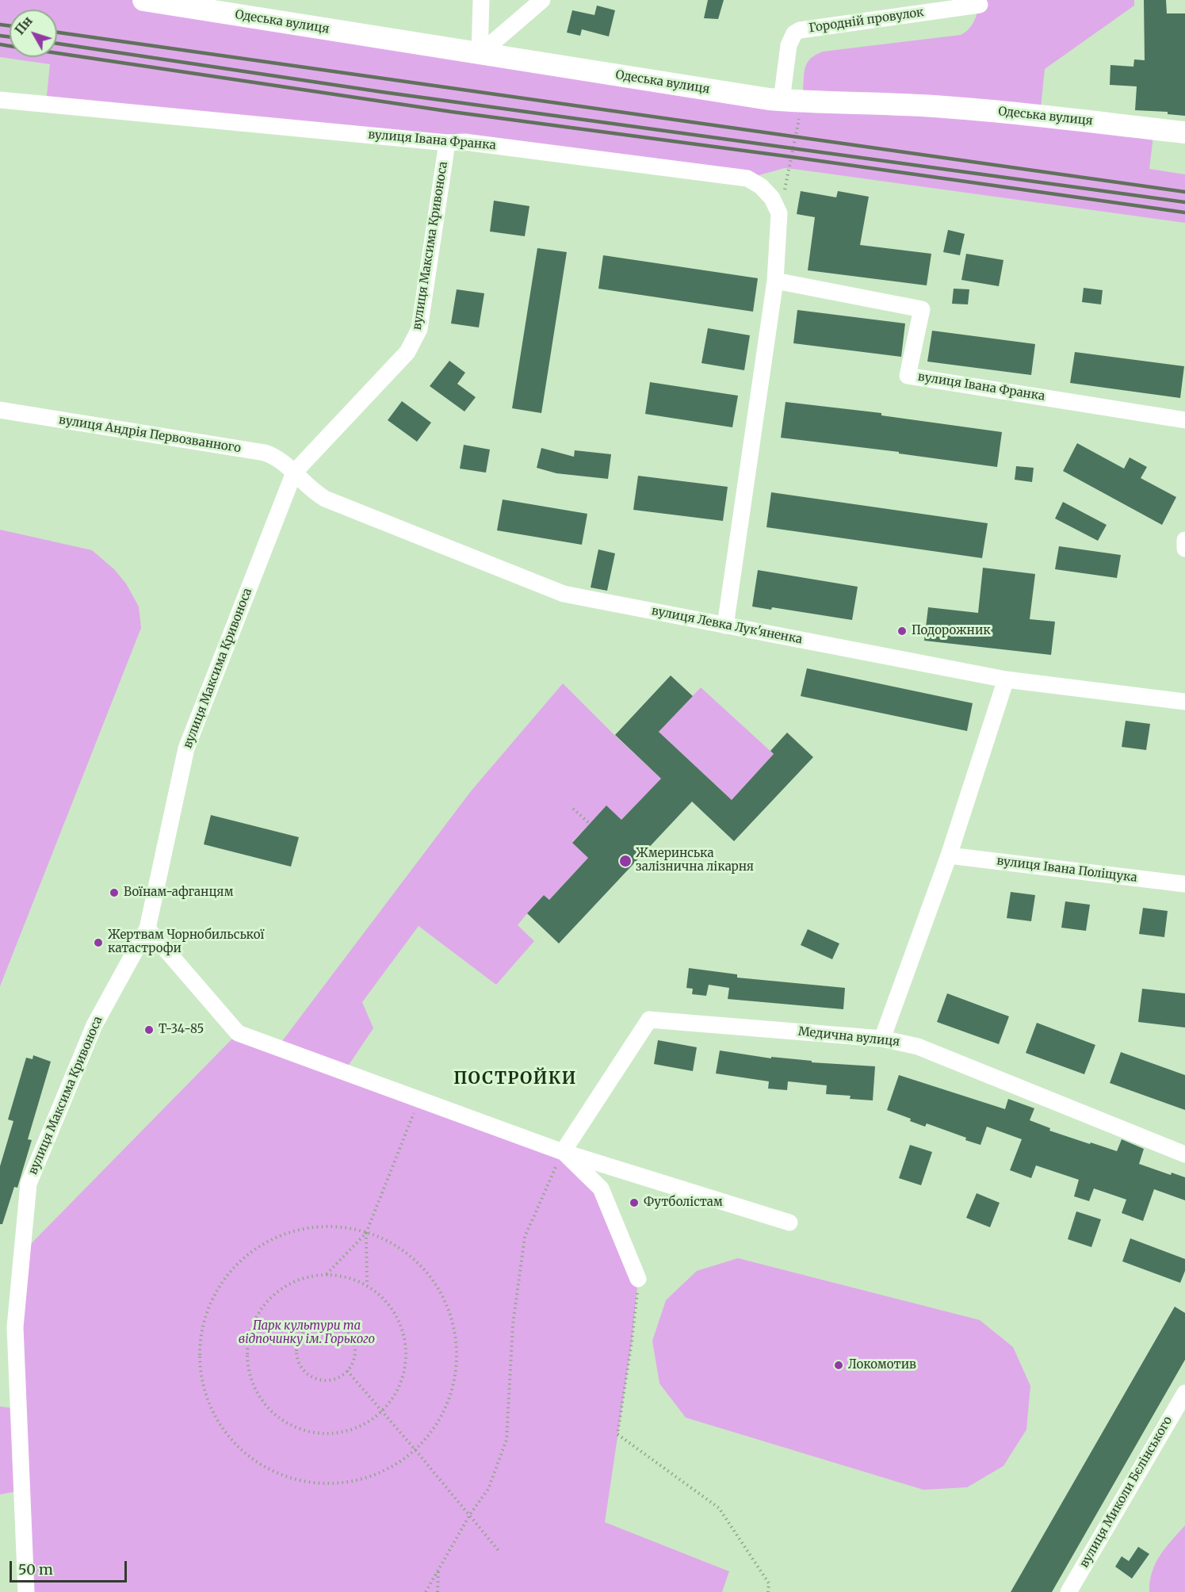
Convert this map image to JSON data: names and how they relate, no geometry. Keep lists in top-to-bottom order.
{
  "streets": {
    "main road": ["Одеська вулиця"],
    "street": [
      "Городній провулок",
      "вулиця Івана Франка",
      "вулиця Максима Кривоноса",
      "вулиця Андрія Первозванного",
      "вулиця Левка Лук'яненка",
      "вулиця Івана Поліщука",
      "Медична вулиця",
      "вулиця Миколи Бєлінського"
    ]
  },
  "crossings": [
    ["Городній провулок", "Одеська вулиця"],
    ["вулиця Івана Франка", "вулиця Максима Кривоноса"],
    ["вулиця Максима Кривоноса", "вулиця Андрія Первозванного"],
    ["вулиця Максима Кривоноса", "вулиця Левка Лук'яненка"],
    ["вулиця Андрія Первозванного", "вулиця Левка Лук'яненка"]
  ],
  "districts": ["ПОСТРОЙКИ"],
  "parks": ["Парк культури та відпочинку ім. Горького"],
  "places": [
    "Подорожник",
    "Жмеринська залізнична лікарня",
    "Воїнам-афганцям",
    "Жертвам Чорнобильської катастрофи",
    "Т-34-85",
    "Футболістам",
    "Локомотив"
  ],
  "scale_bar": "50 m",
  "north": "top left"
}
